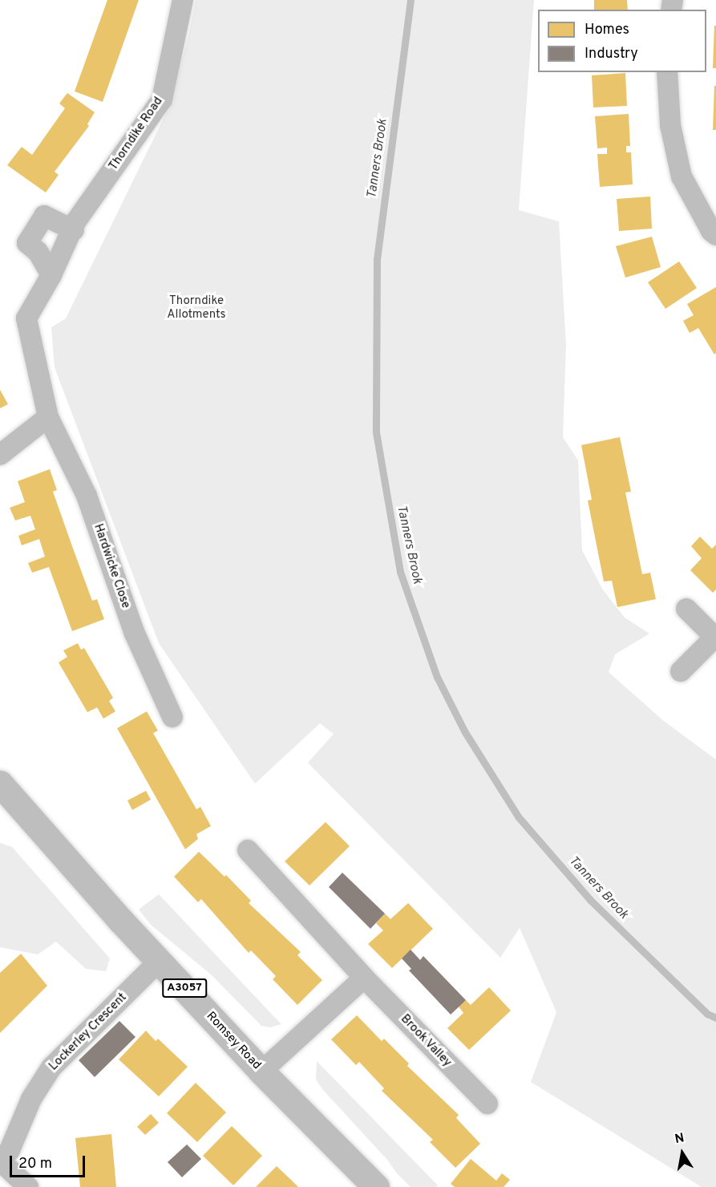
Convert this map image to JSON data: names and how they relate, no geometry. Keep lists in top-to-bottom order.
{
  "streets": {
    "main road": ["A3057", "Romsey Road"],
    "street": [
      "Thorndike Road",
      "Hardwicke Close",
      "Lockerley Crescent",
      "Brook Valley"
    ]
  },
  "crossings": [
    ["Thorndike Road", "Hardwicke Close"],
    ["Lockerley Crescent", "Romsey Road"]
  ],
  "water": ["Tanners Brook"],
  "parks": ["Thorndike Allotments"],
  "legend": ["Homes", "Industry"],
  "scale_bar": "20 m",
  "north": "top"
}
